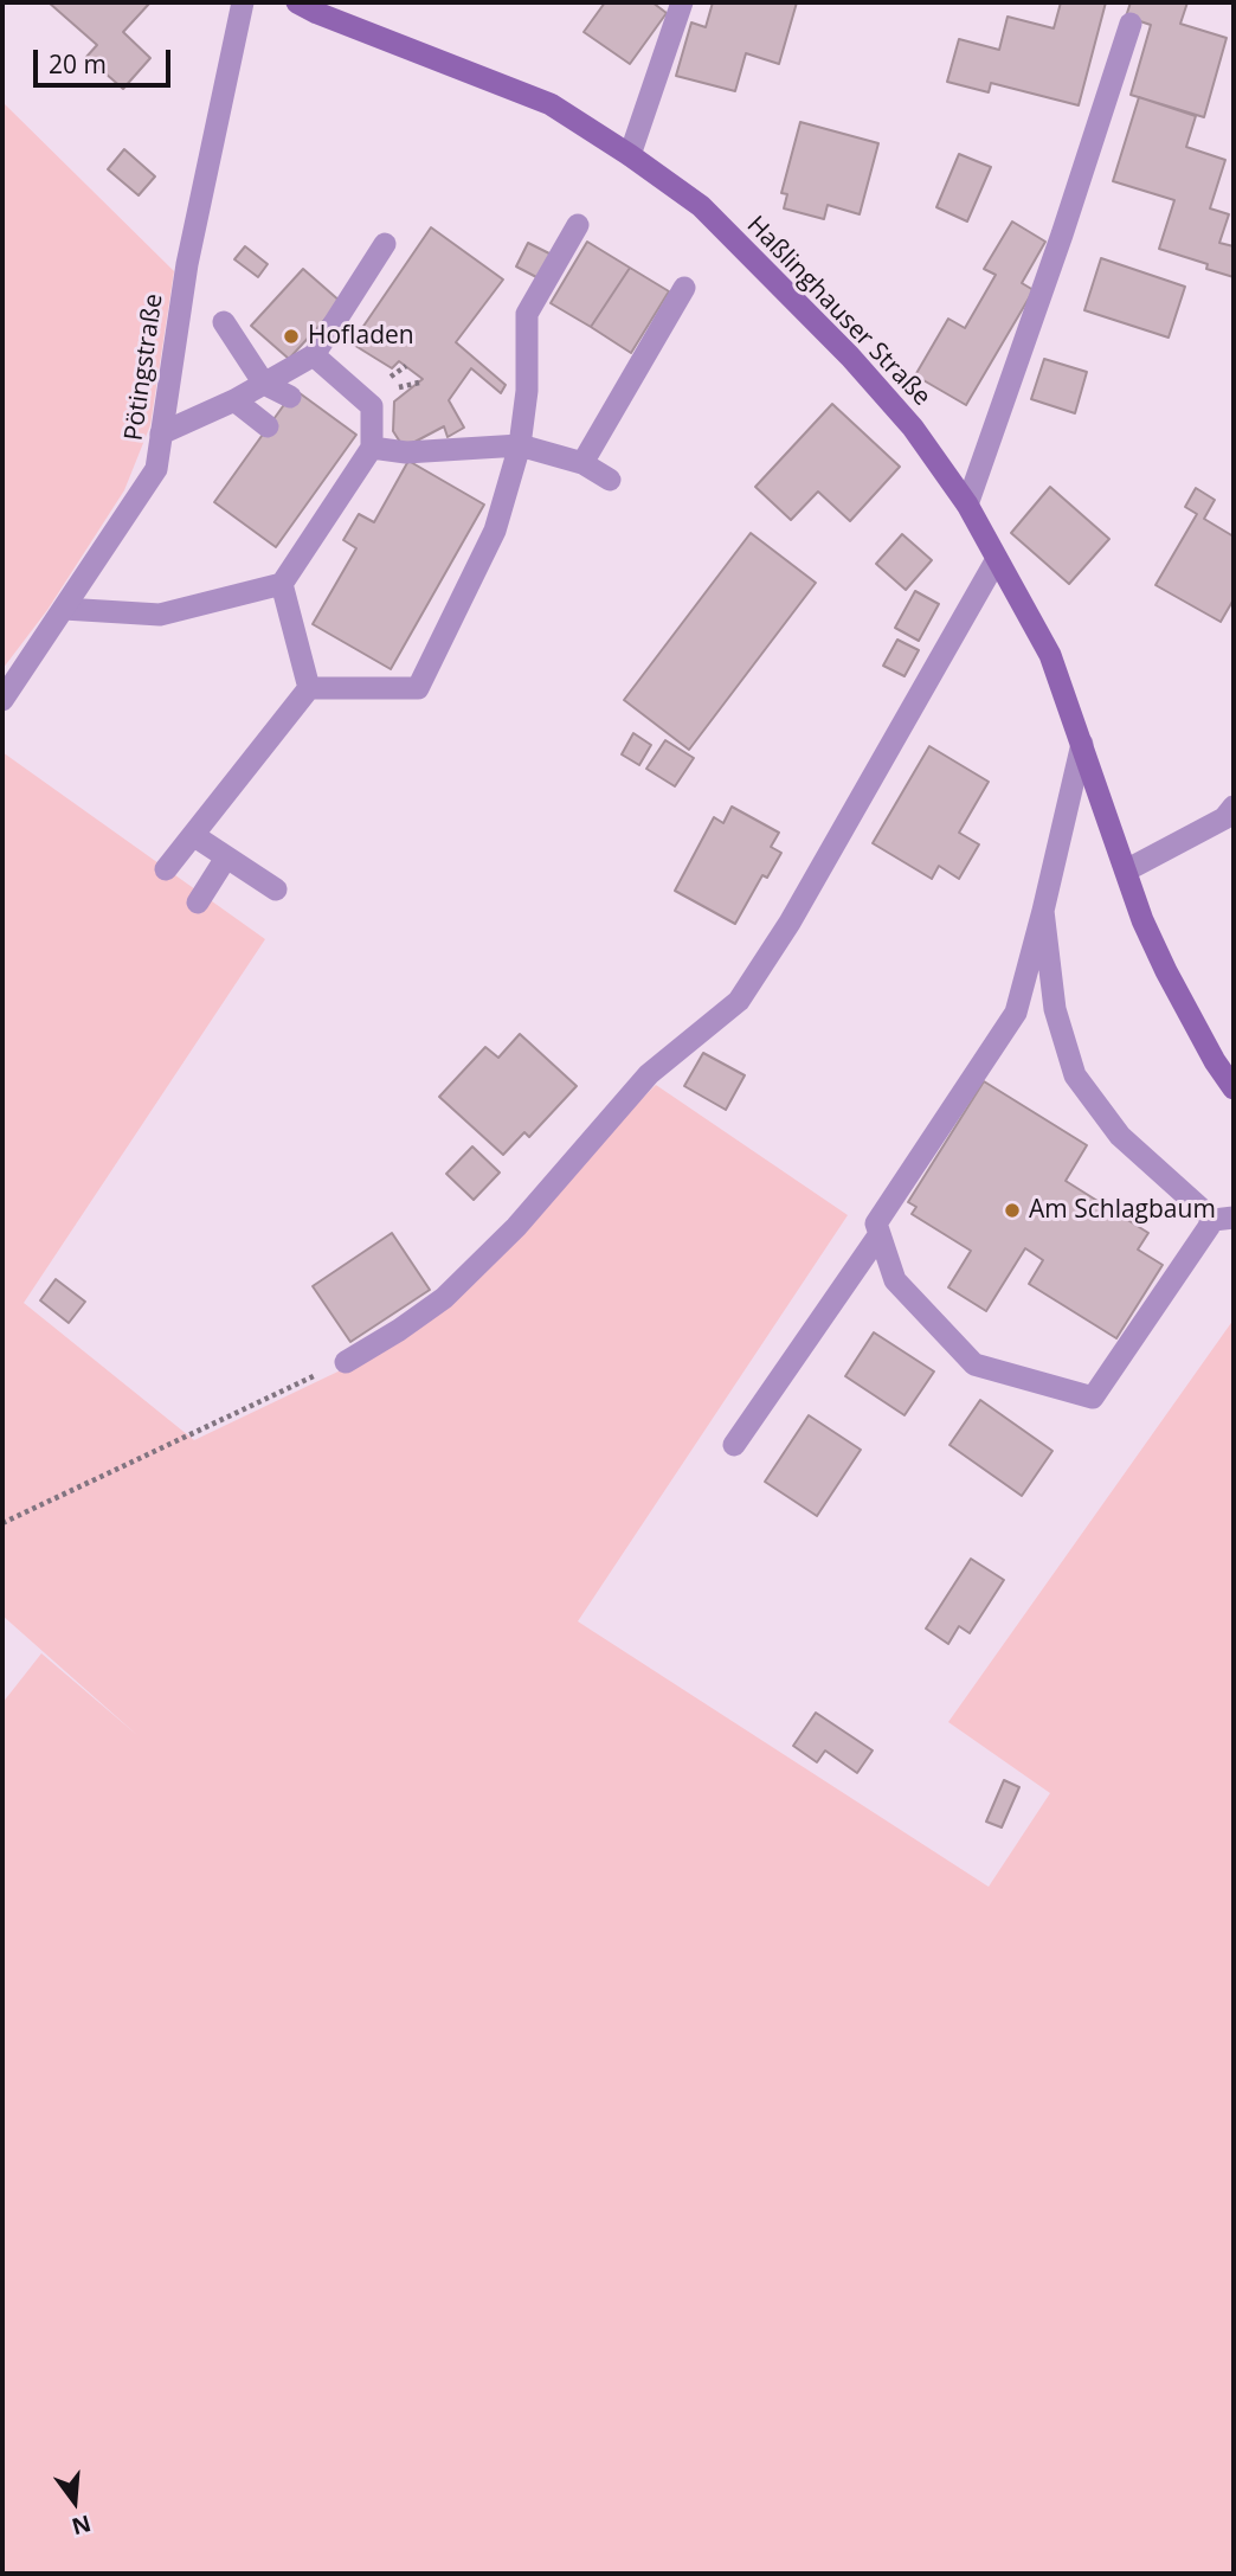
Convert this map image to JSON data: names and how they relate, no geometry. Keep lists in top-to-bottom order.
{
  "streets": {
    "main road": ["Haßlinghauser Straße"],
    "street": ["Pötingstraße"]
  },
  "places": ["Hofladen", "Am Schlagbaum"],
  "scale_bar": "20 m",
  "north": "bottom"
}
